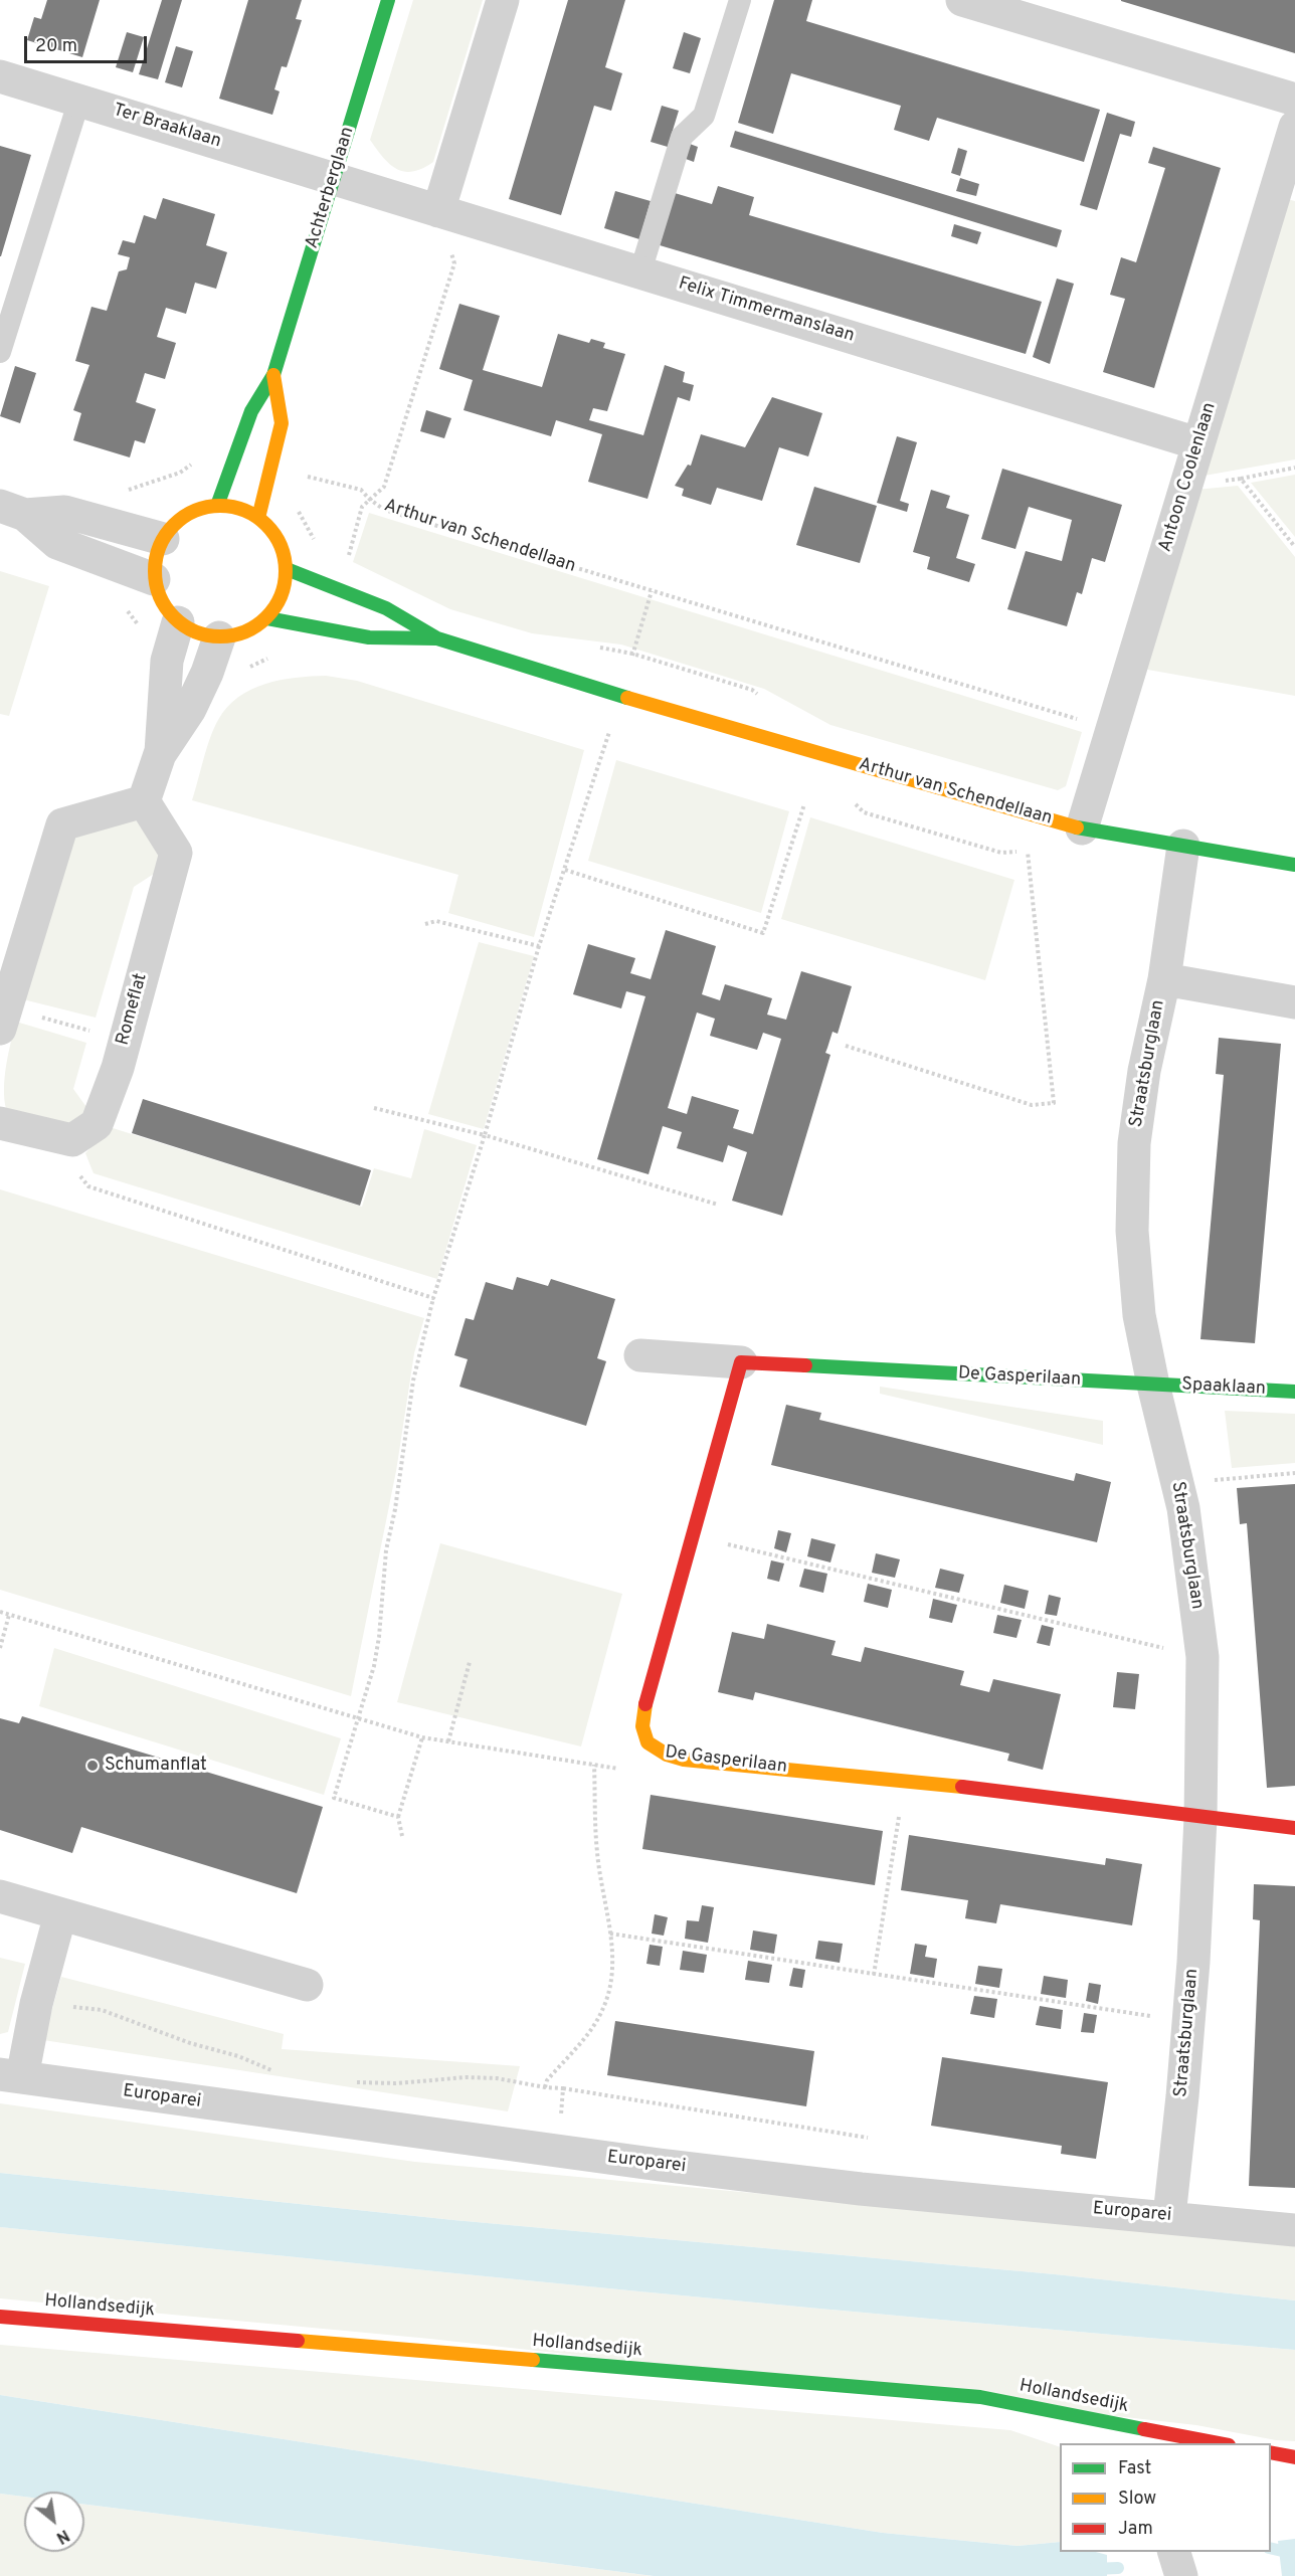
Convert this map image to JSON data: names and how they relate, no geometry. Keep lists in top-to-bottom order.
{
  "streets": {
    "street": [
      "Ter Braaklaan",
      "Achterberglaan",
      "Felix Timmermanslaan",
      "Antoon Coolenlaan",
      "Arthur van Schendellaan",
      "Romeflat",
      "Straatsburglaan",
      "De Gasperilaan",
      "Spaaklaan",
      "Europarei",
      "Hollandsedijk"
    ]
  },
  "crossings": [
    ["Ter Braaklaan", "Achterberglaan"],
    ["Ter Braaklaan", "Felix Timmermanslaan"],
    ["Achterberglaan", "Felix Timmermanslaan"],
    ["Achterberglaan", "Arthur van Schendellaan"],
    ["Felix Timmermanslaan", "Antoon Coolenlaan"],
    ["Antoon Coolenlaan", "Arthur van Schendellaan"],
    ["Arthur van Schendellaan", "Straatsburglaan"],
    ["Straatsburglaan", "De Gasperilaan"],
    ["Straatsburglaan", "Spaaklaan"],
    ["Straatsburglaan", "Europarei"],
    ["De Gasperilaan", "Spaaklaan"]
  ],
  "places": ["Schumanflat"],
  "legend": ["Fast", "Slow", "Jam"],
  "scale_bar": "20 m",
  "north": "bottom right"
}
